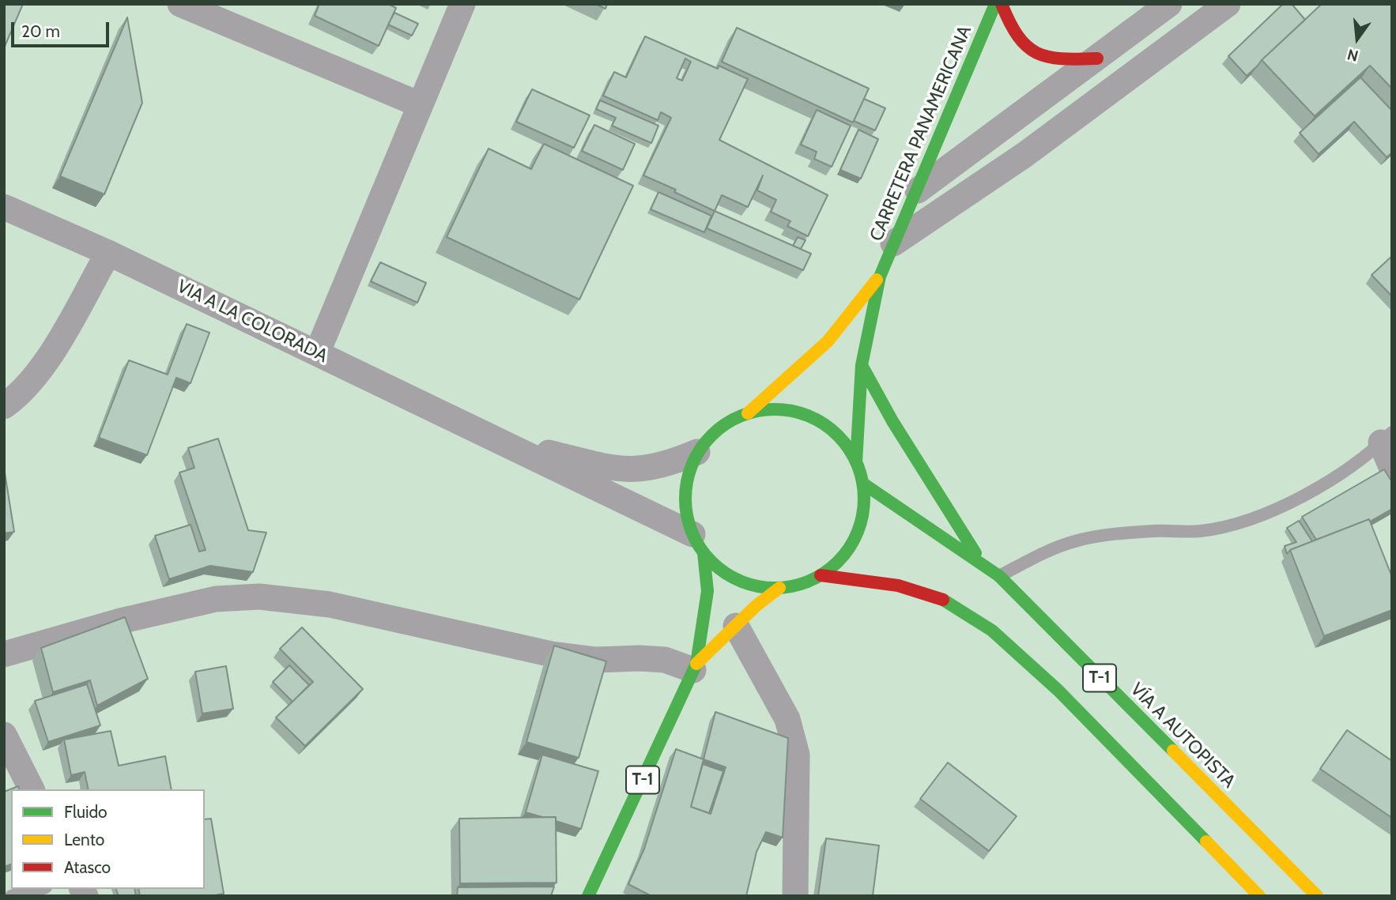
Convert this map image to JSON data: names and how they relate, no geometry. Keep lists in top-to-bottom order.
{
  "streets": {
    "main road": ["CARRETERA PANAMERICANA", "T-1", "VÍA A AUTOPISTA"],
    "street": ["VIA A LA COLORADA"]
  },
  "crossings": [
    ["CARRETERA PANAMERICANA", "VIA A LA COLORADA"],
    ["CARRETERA PANAMERICANA", "T-1"],
    ["CARRETERA PANAMERICANA", "VÍA A AUTOPISTA"],
    ["VIA A LA COLORADA", "T-1"],
    ["VIA A LA COLORADA", "VÍA A AUTOPISTA"],
    ["T-1", "VÍA A AUTOPISTA"]
  ],
  "legend": ["Fluido", "Lento", "Atasco"],
  "scale_bar": "20 m",
  "north": "bottom"
}
